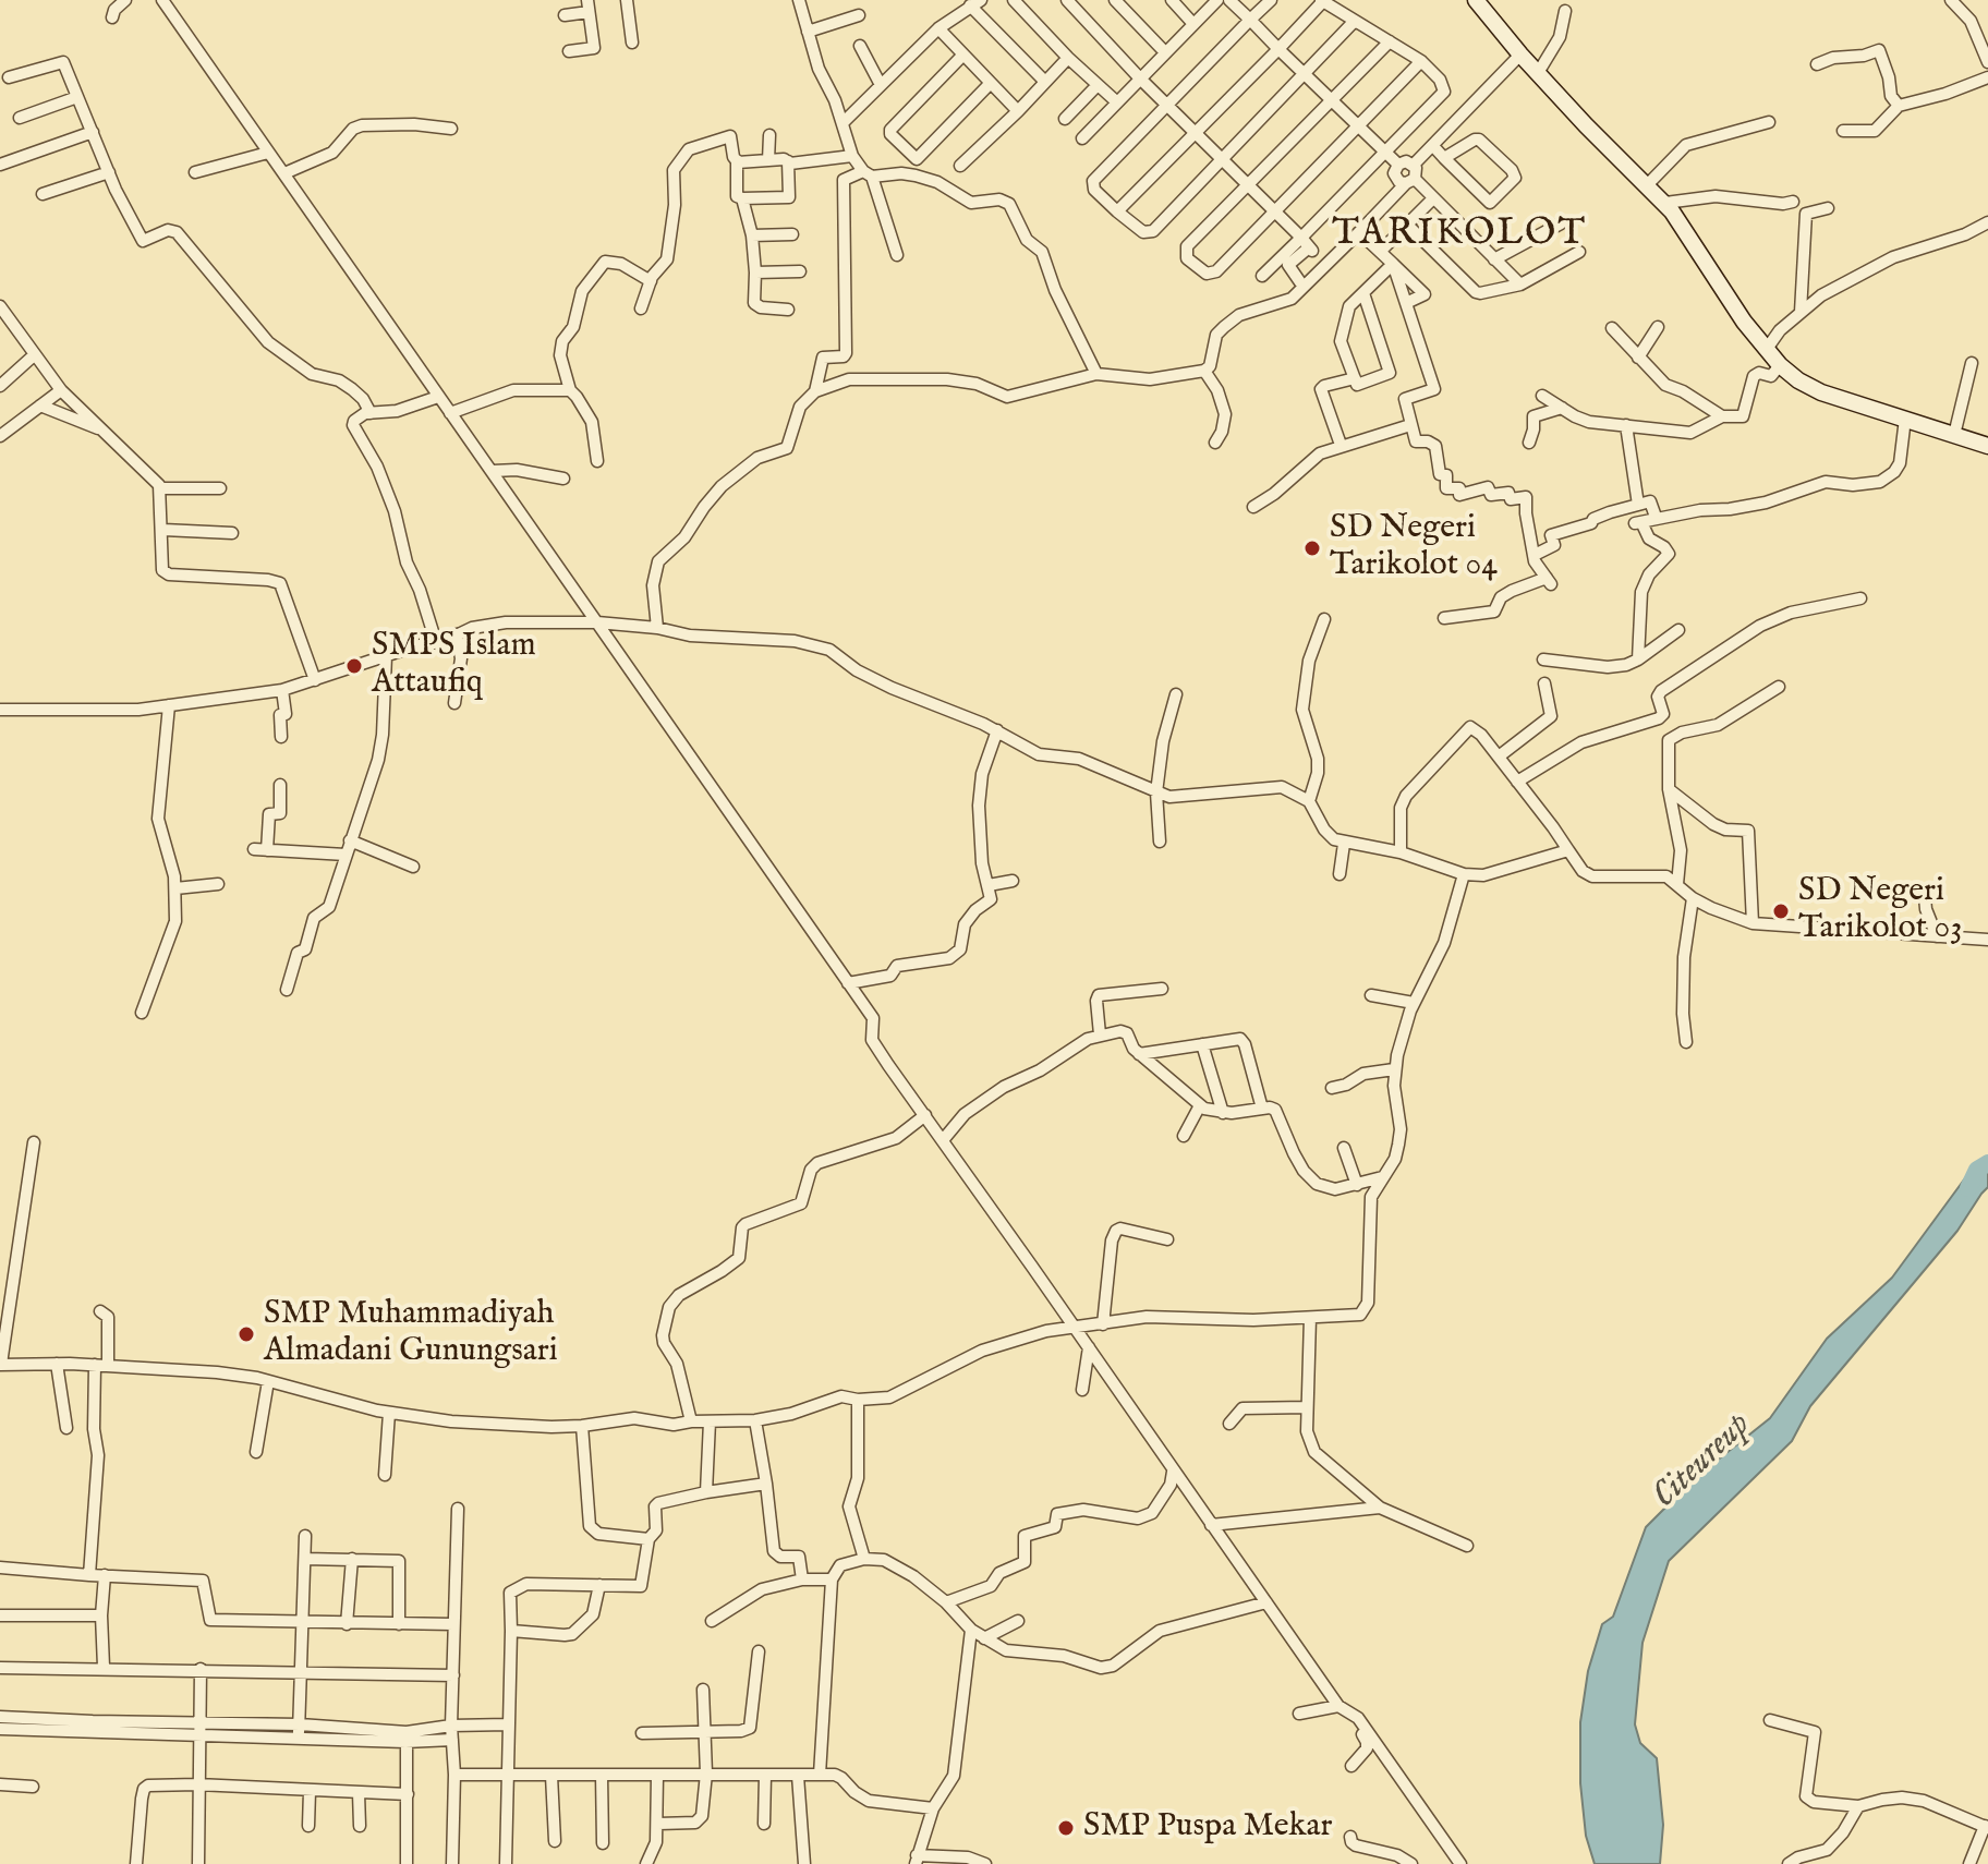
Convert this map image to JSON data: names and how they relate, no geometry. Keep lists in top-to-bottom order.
{
  "districts": ["TARIKOLOT"],
  "water": ["Citeureup"],
  "places": [
    "SD Negeri Tarikolot 04",
    "SMPS Islam Attaufiq",
    "SD Negeri Tarikolot 03",
    "SMP Muhammadiyah Almadani Gunungsari",
    "SMP Puspa Mekar"
  ]
}
